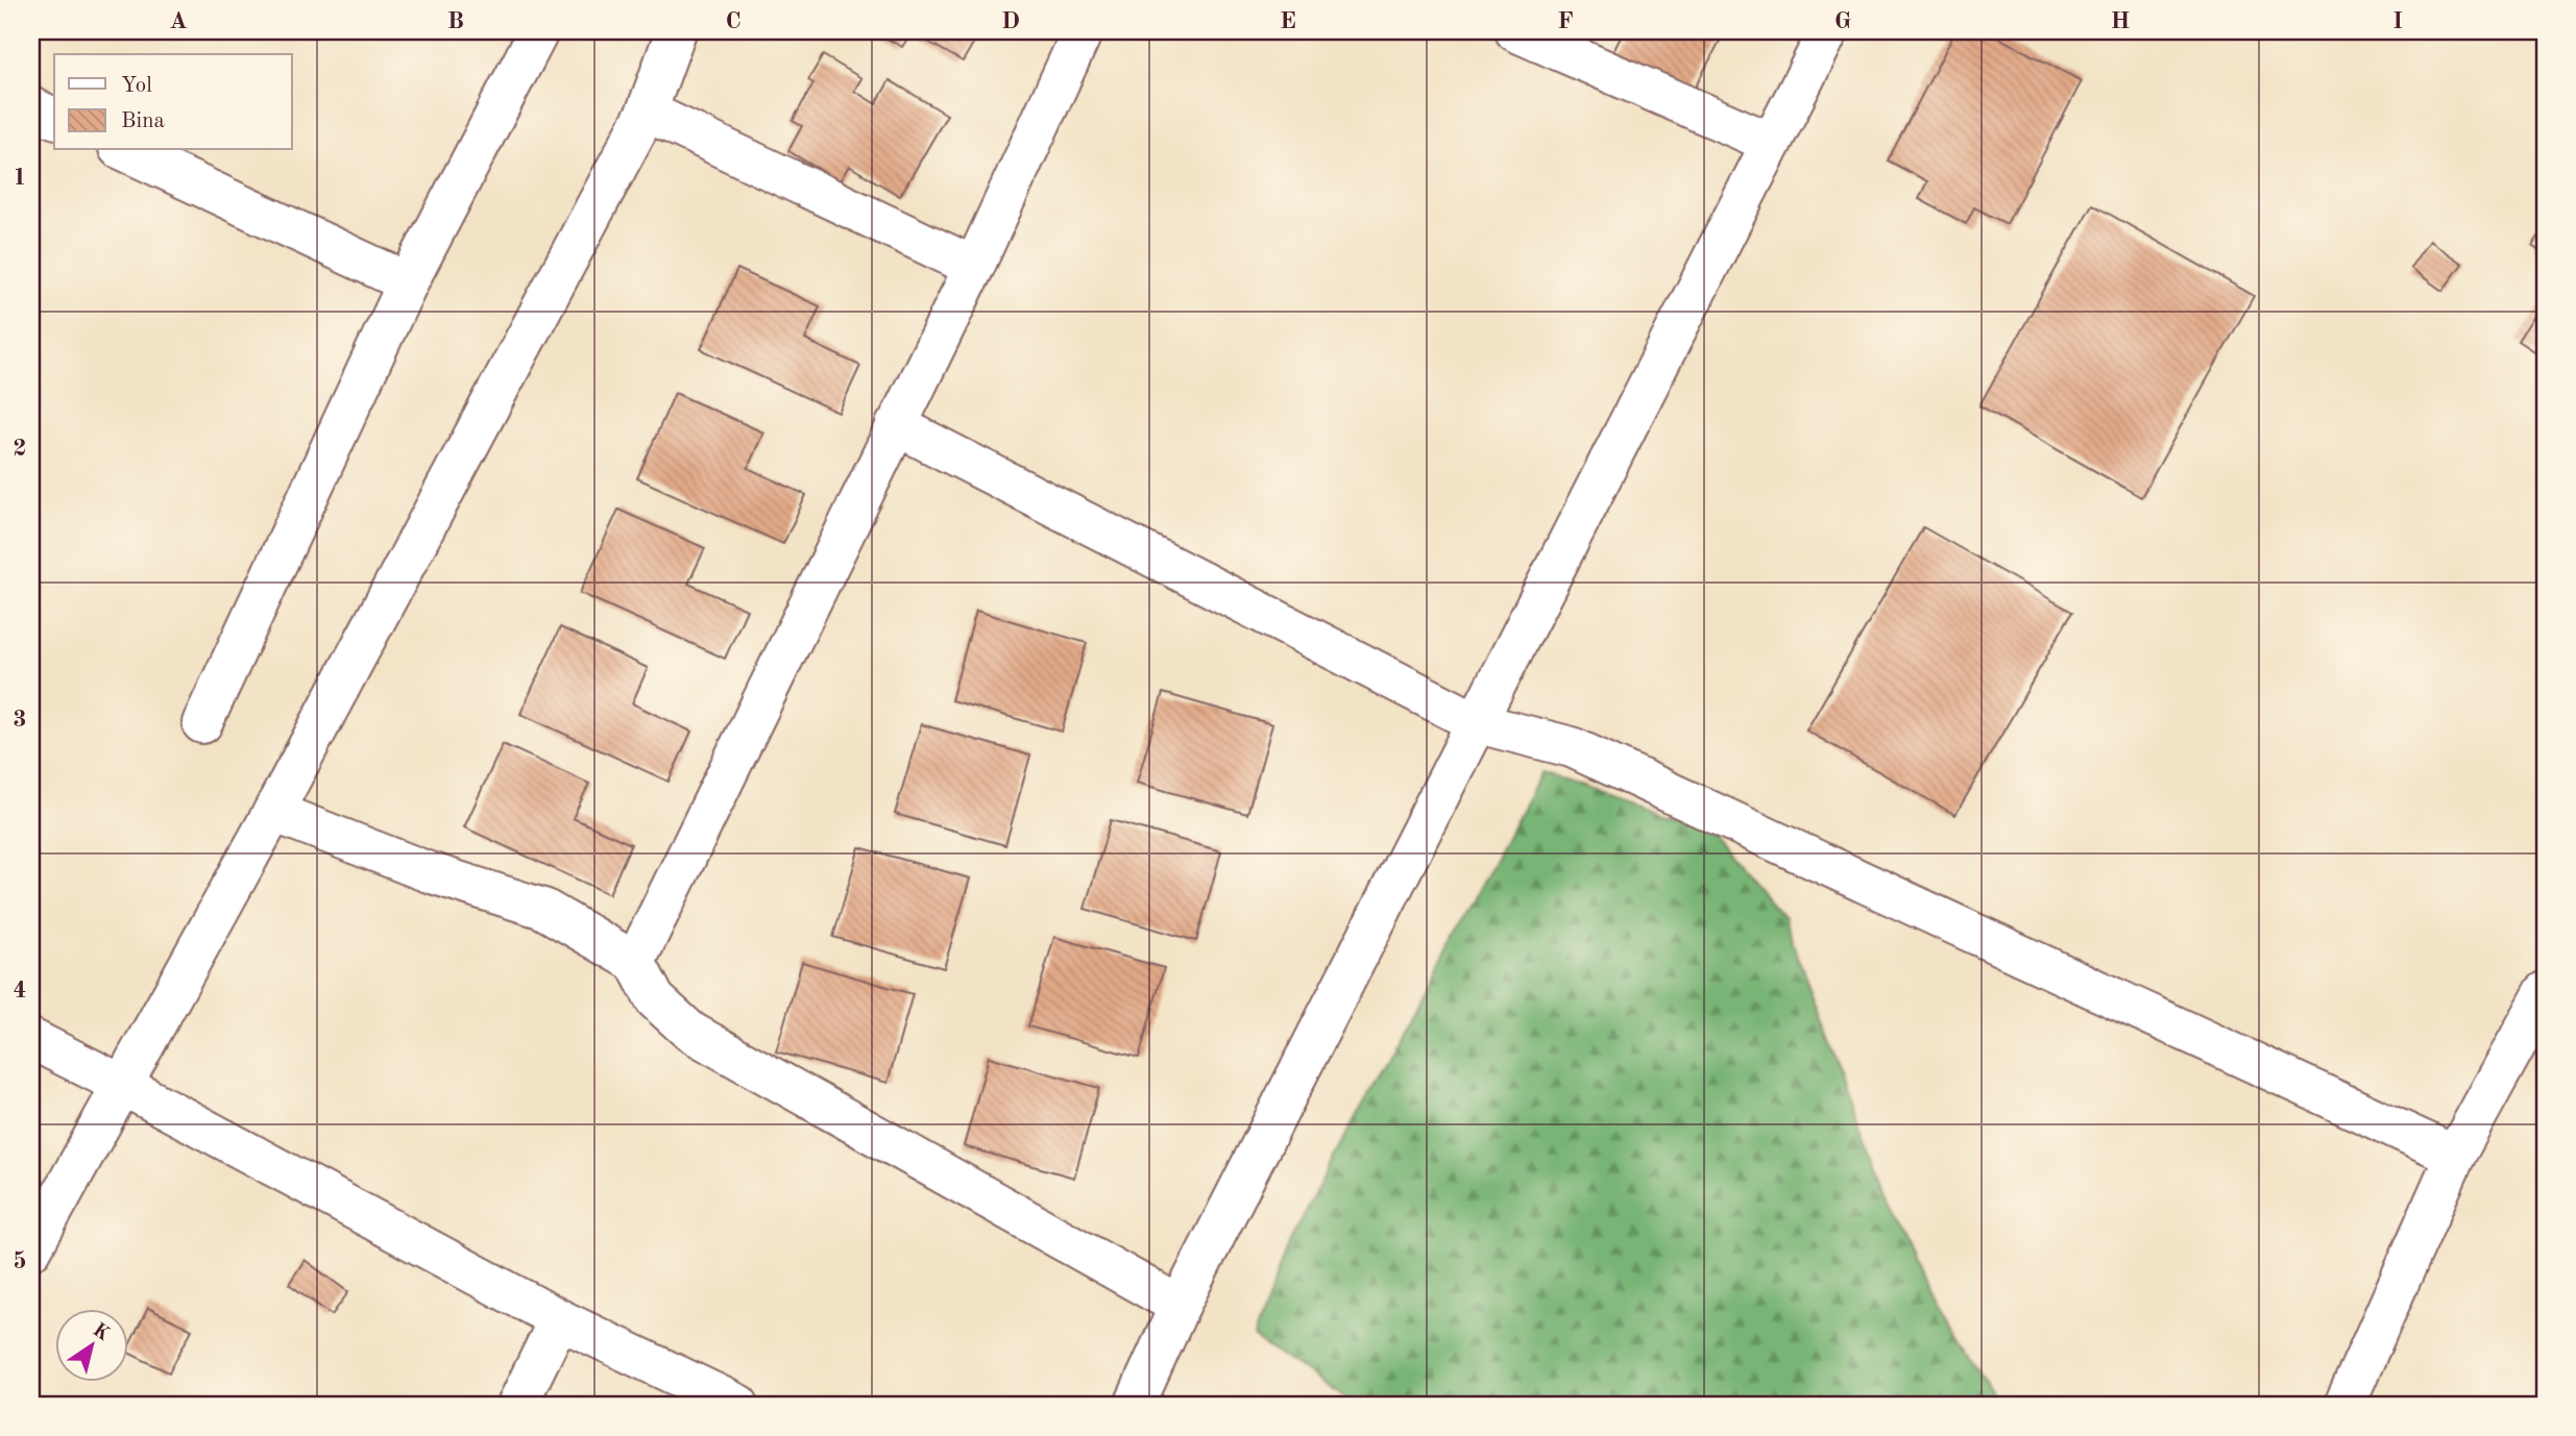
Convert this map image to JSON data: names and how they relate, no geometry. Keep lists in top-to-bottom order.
{
  "legend": ["Yol", "Bina"],
  "north": "top right",
  "grid": {
    "columns": [
      "A",
      "B",
      "C",
      "D",
      "E",
      "F",
      "G",
      "H",
      "I"
    ],
    "rows": [
      "1",
      "2",
      "3",
      "4",
      "5"
    ]
  }
}
